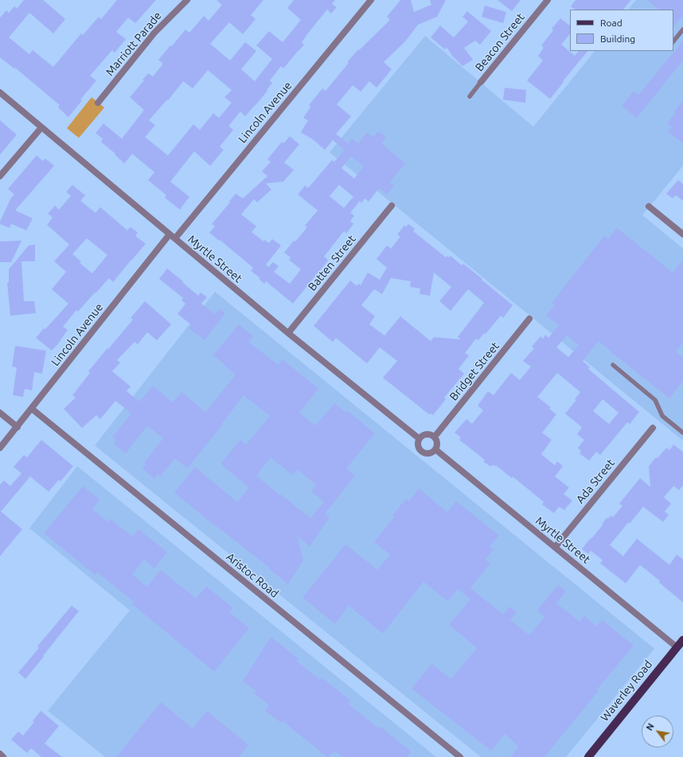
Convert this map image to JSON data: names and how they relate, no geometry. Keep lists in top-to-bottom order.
{
  "streets": {
    "main road": ["Waverley Road"],
    "street": [
      "Beacon Street",
      "Marriott Parade",
      "Lincoln Avenue",
      "Myrtle Street",
      "Batten Street",
      "Bridget Street",
      "Ada Street",
      "Aristoc Road"
    ]
  },
  "crossings": [
    ["Lincoln Avenue", "Myrtle Street"],
    ["Lincoln Avenue", "Aristoc Road"],
    ["Myrtle Street", "Batten Street"],
    ["Myrtle Street", "Bridget Street"],
    ["Myrtle Street", "Ada Street"],
    ["Myrtle Street", "Waverley Road"]
  ],
  "legend": ["Road", "Building"],
  "north": "top left"
}
